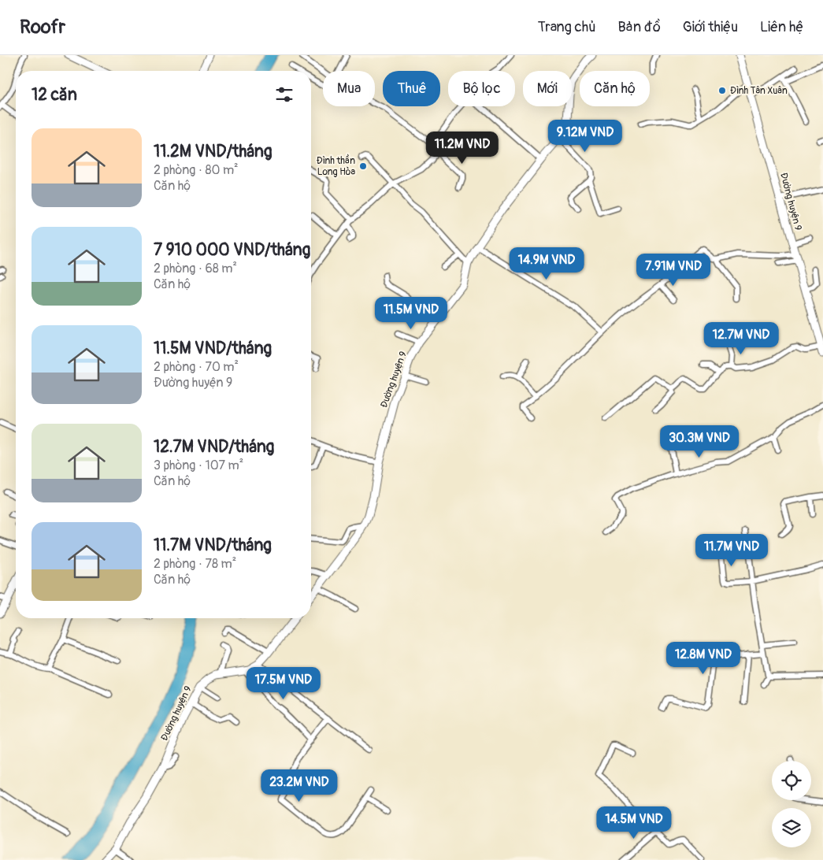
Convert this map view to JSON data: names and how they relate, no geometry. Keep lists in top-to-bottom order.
{
  "streets": {
    "street": ["Đường huyện 9"]
  },
  "places": ["Đình Tân Xuân", "Đình thần Long Hòa"],
  "page": {
    "header": "Roofr",
    "nav": [
      "Trang chủ",
      "Bản đồ",
      "Giới thiệu",
      "Liên hệ"
    ],
    "chip": [
      "Mua",
      "Thuê",
      "Bộ lọc",
      "Mới",
      "Căn hộ"
    ],
    "heading": "12 căn",
    "list": [
      {
        "name": "11.2M VND/tháng",
        "note": "2 phòng · 80 m² · Căn hộ"
      },
      {
        "name": "7 910 000 VND/tháng",
        "note": "2 phòng · 68 m² · Căn hộ"
      },
      {
        "name": "11.5M VND/tháng",
        "note": "2 phòng · 70 m² · Đường huyện 9"
      },
      {
        "name": "12.7M VND/tháng",
        "note": "3 phòng · 107 m² · Căn hộ"
      },
      {
        "name": "11.7M VND/tháng",
        "note": "2 phòng · 78 m² · Căn hộ"
      }
    ],
    "price": [
      "9.12M VND",
      "11.2M VND",
      "14.9M VND",
      "7.91M VND",
      "11.5M VND",
      "12.7M VND",
      "30.3M VND",
      "11.7M VND",
      "12.8M VND",
      "17.5M VND",
      "23.2M VND",
      "14.5M VND"
    ]
  }
}
